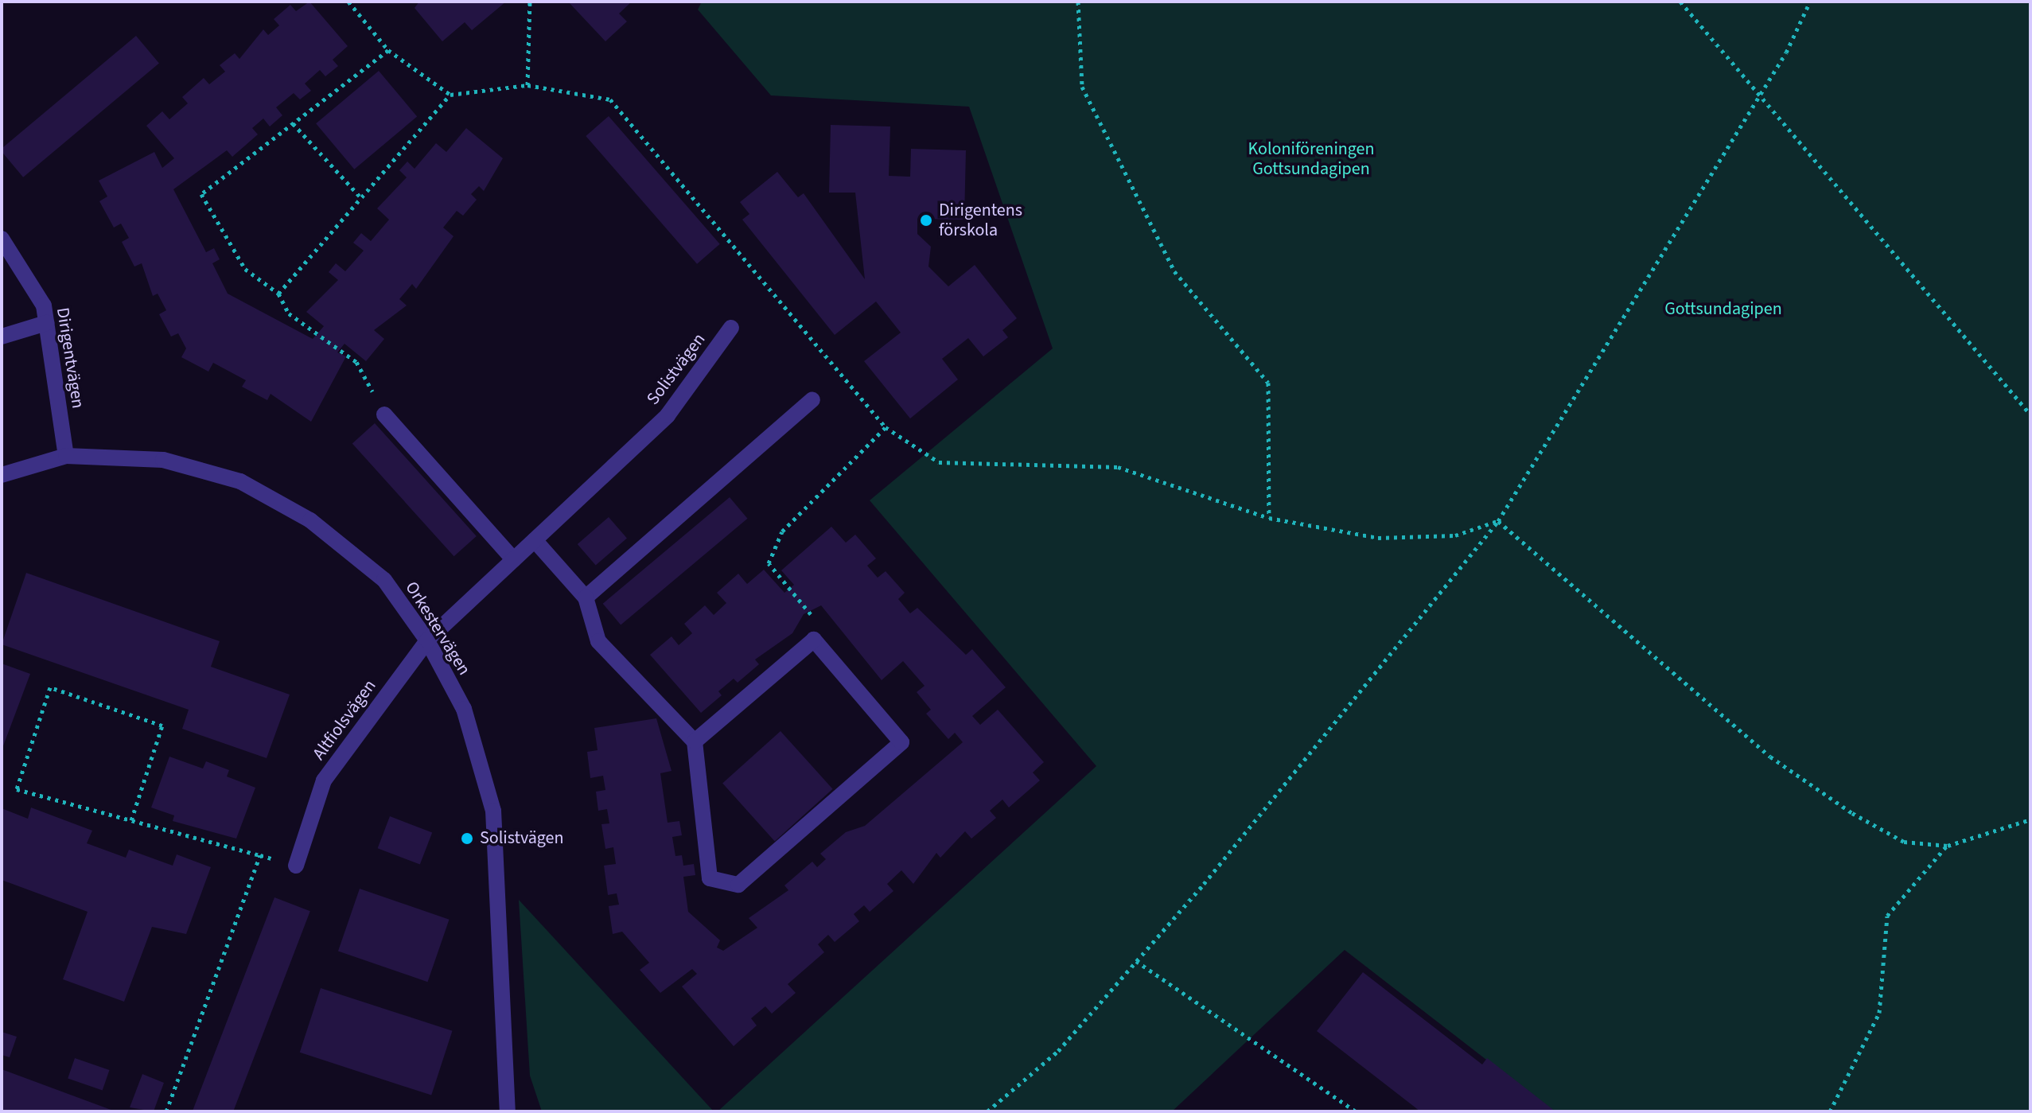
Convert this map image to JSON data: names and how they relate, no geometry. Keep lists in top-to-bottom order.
{
  "streets": {
    "street": [
      "Dirigentvägen",
      "Solistvägen",
      "Orkestervägen",
      "Altfiolsvägen"
    ]
  },
  "crossings": [
    ["Dirigentvägen", "Orkestervägen"],
    ["Solistvägen", "Orkestervägen"],
    ["Solistvägen", "Altfiolsvägen"],
    ["Orkestervägen", "Altfiolsvägen"]
  ],
  "parks": ["Koloniföreningen Gottsundagipen", "Gottsundagipen"],
  "places": ["Dirigentens förskola", "Solistvägen"]
}
